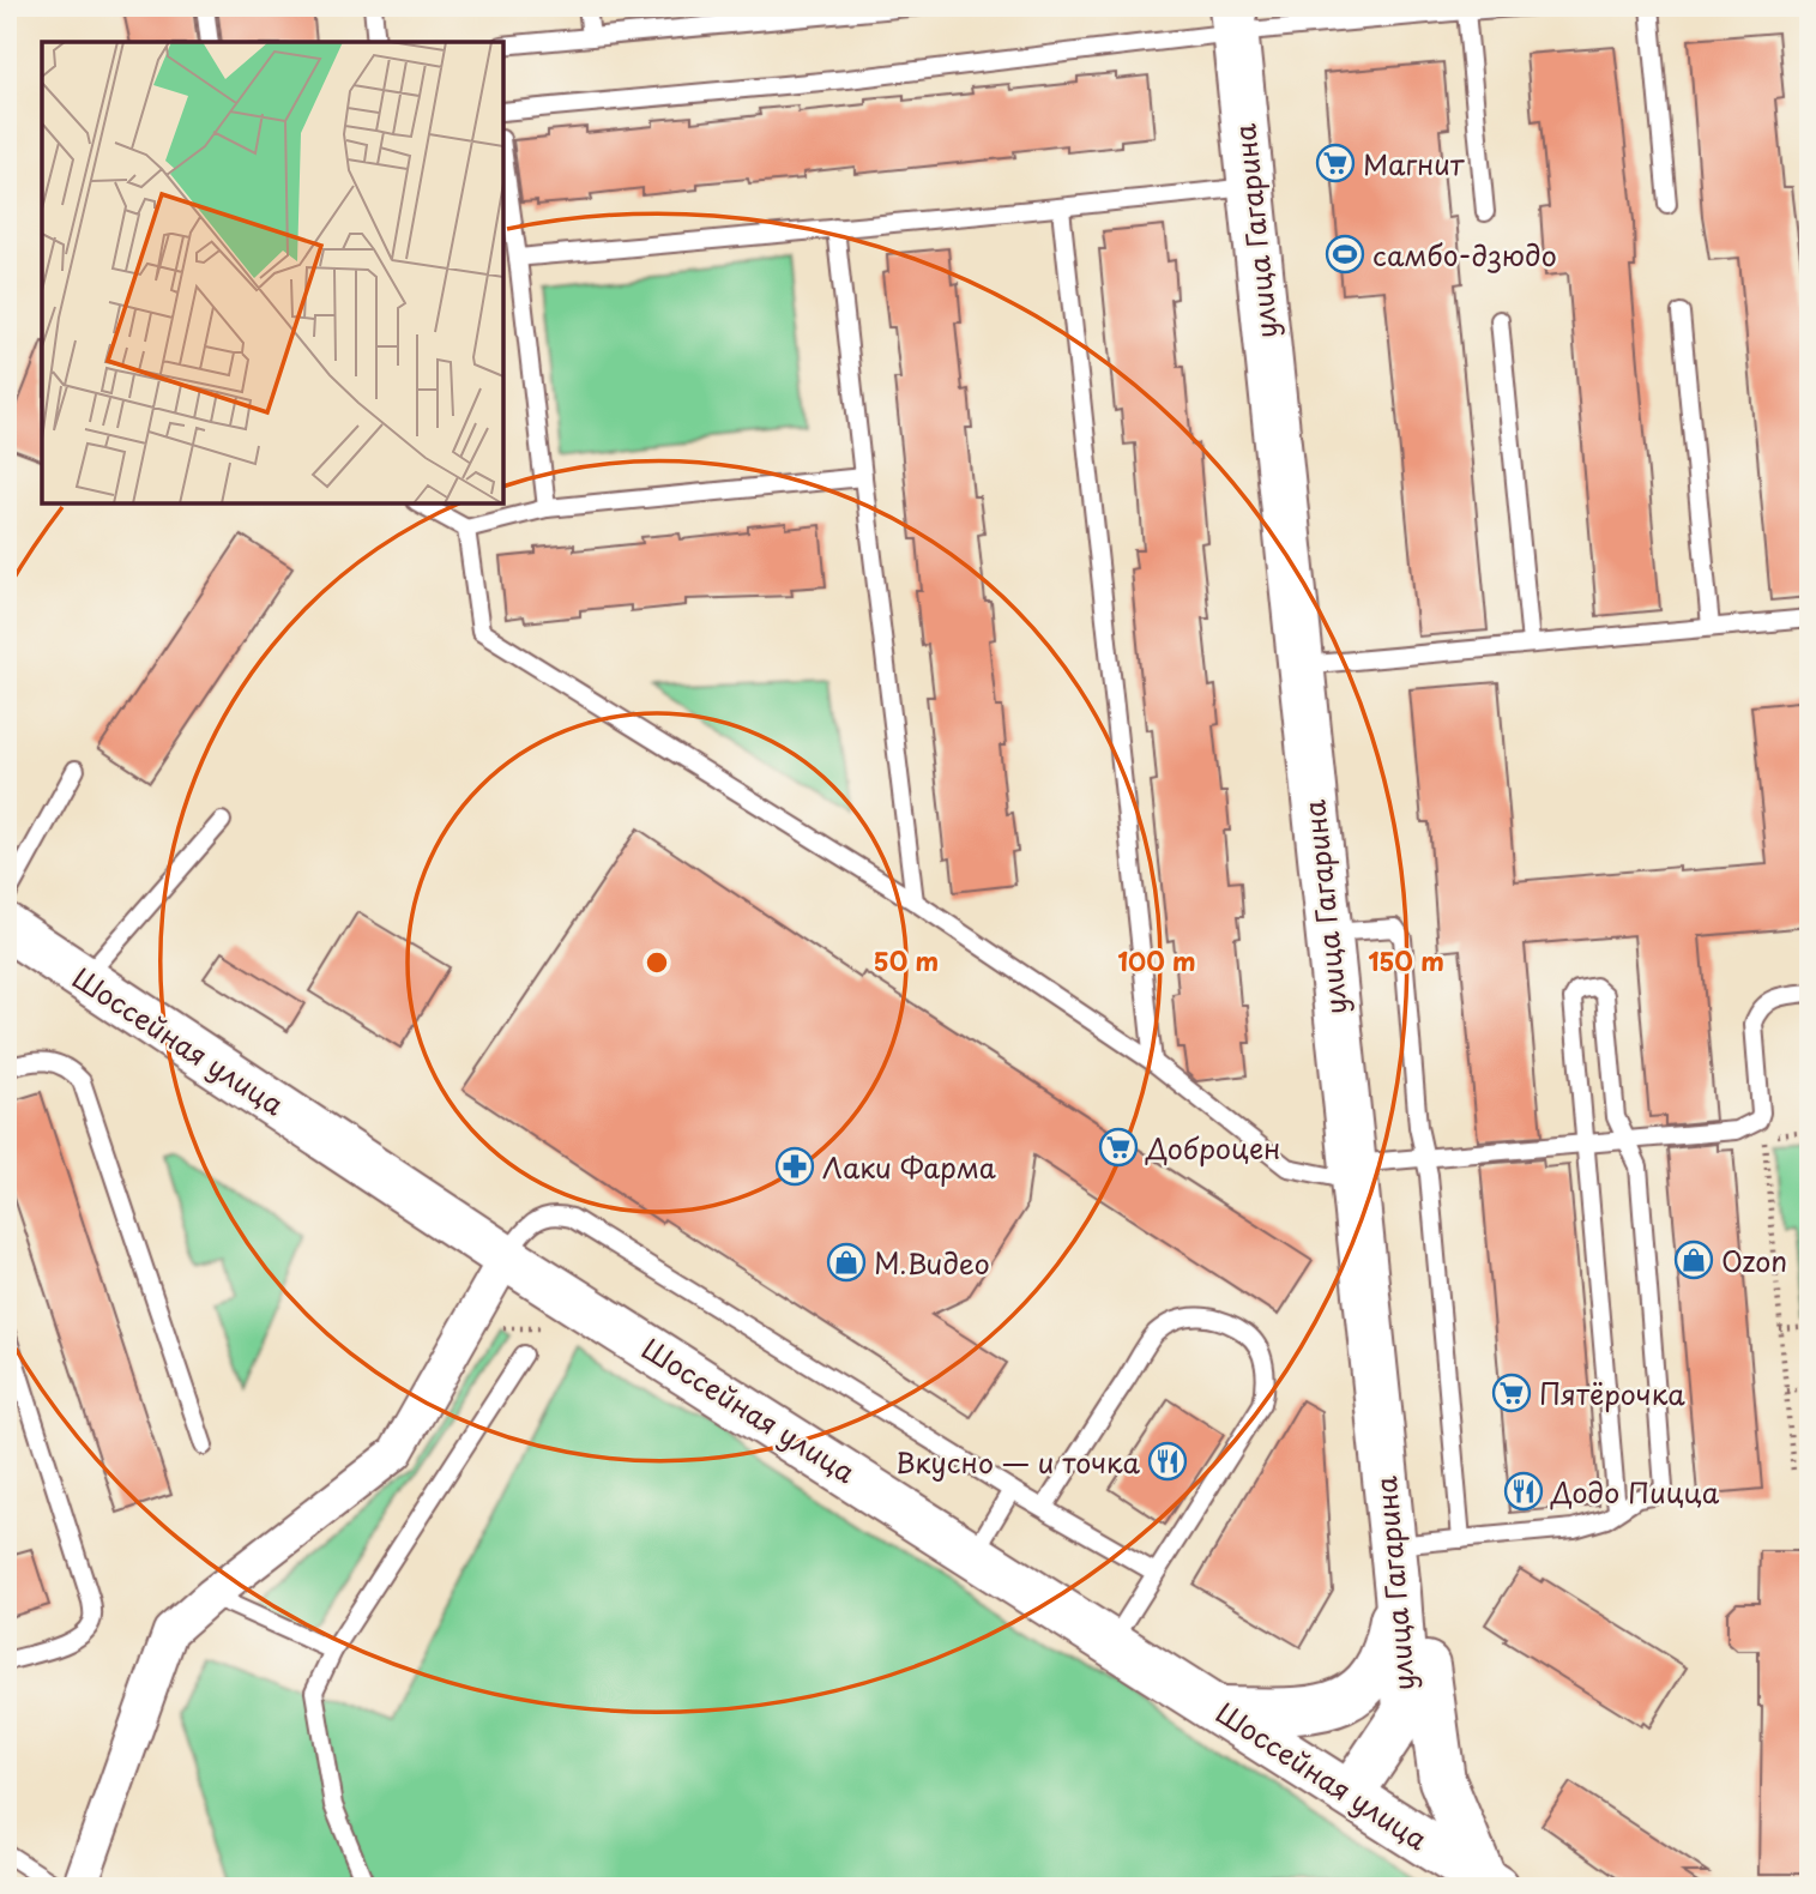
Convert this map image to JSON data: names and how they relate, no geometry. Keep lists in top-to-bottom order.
{
  "streets": {
    "street": ["улица Гагарина", "Шоссейная улица"]
  },
  "crossings": [
    ["улица Гагарина", "Шоссейная улица"]
  ],
  "places": {
    "supermarket": ["Магнит", "Доброцен", "Пятёрочка"],
    "sports": ["самбо-дзюдо"],
    "pharmacy": ["Лаки Фарма"],
    "shop": ["Ozon", "М.Видео"],
    "restaurant": ["Вкусно — и точка", "Додо Пицца"]
  },
  "rings": ["50 m", "100 m", "150 m"]
}
